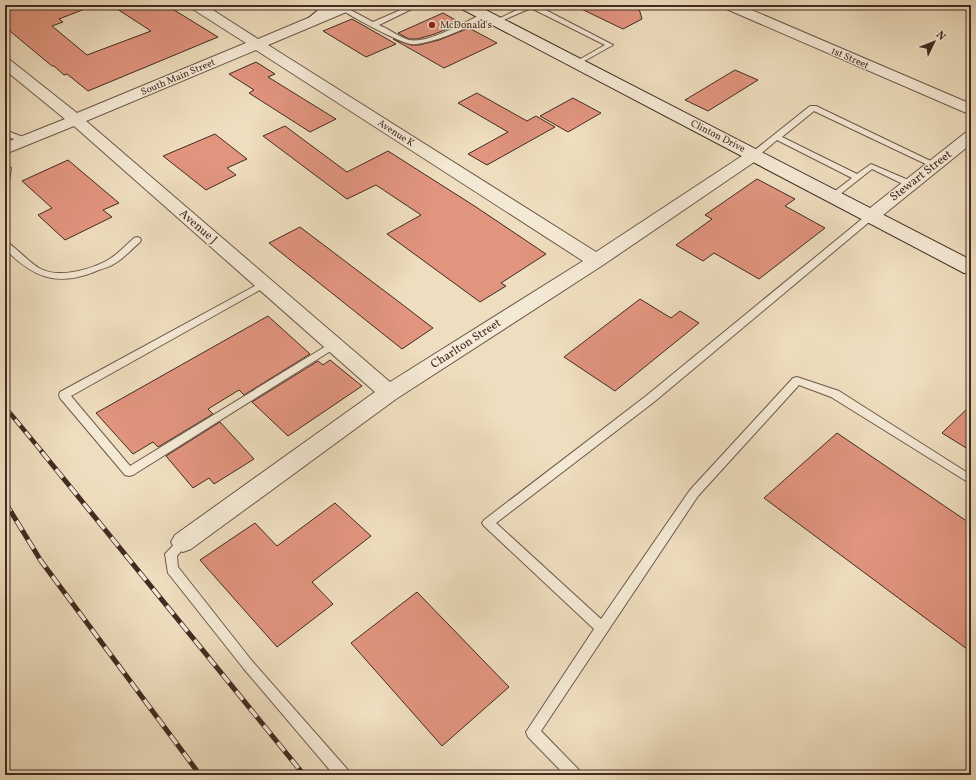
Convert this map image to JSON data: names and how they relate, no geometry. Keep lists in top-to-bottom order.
{
  "streets": {
    "main road": ["Clinton Drive"],
    "street": [
      "1st Street",
      "South Main Street",
      "Avenue K",
      "Stewart Street",
      "Avenue J",
      "Charlton Street"
    ]
  },
  "crossings": [
    ["South Main Street", "Avenue K"],
    ["South Main Street", "Avenue J"],
    ["Avenue K", "Charlton Street"],
    ["Clinton Drive", "Stewart Street"],
    ["Clinton Drive", "Charlton Street"],
    ["Avenue J", "Charlton Street"]
  ],
  "places": ["McDonald's"],
  "north": "top right"
}
